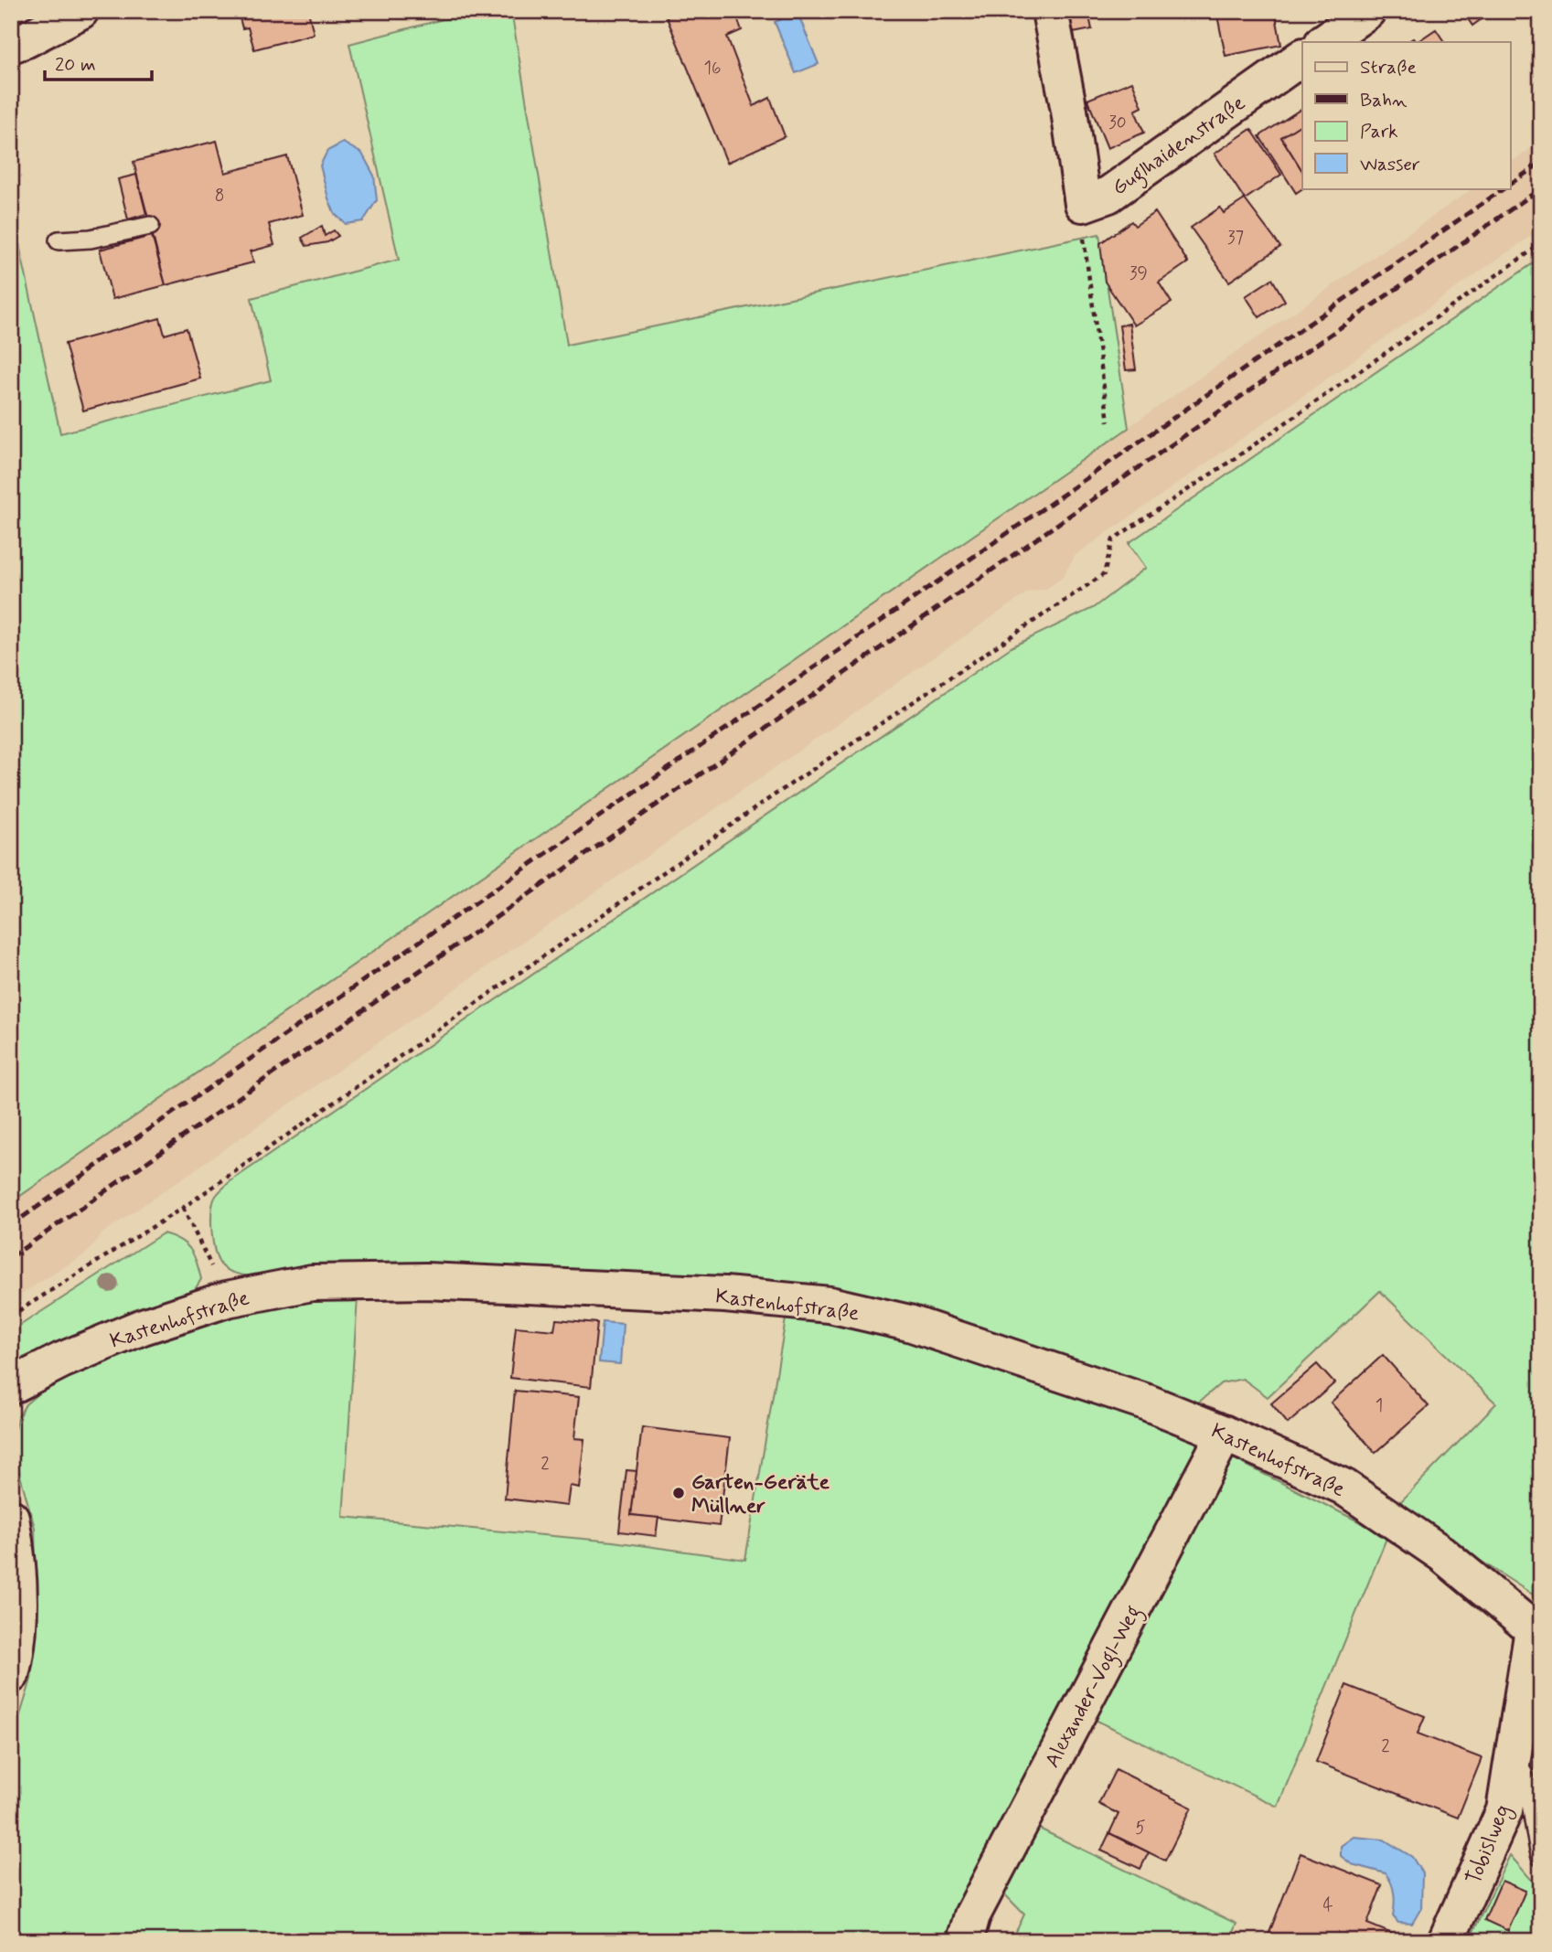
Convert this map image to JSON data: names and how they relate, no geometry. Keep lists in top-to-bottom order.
{
  "streets": {
    "street": [
      "Guglhaidenstraße",
      "Kastenhofstraße",
      "Alexander-Vogl-Weg",
      "Tobislweg"
    ]
  },
  "crossings": [
    ["Kastenhofstraße", "Alexander-Vogl-Weg"],
    ["Kastenhofstraße", "Tobislweg"]
  ],
  "places": ["Garten-Geräte Müllner"],
  "house_numbers": [
    "16",
    "30",
    "8",
    "37",
    "39",
    "1",
    "2",
    "2",
    "5",
    "4"
  ],
  "legend": [
    "Straße",
    "Bahn",
    "Park",
    "Wasser"
  ],
  "scale_bar": "20 m"
}
